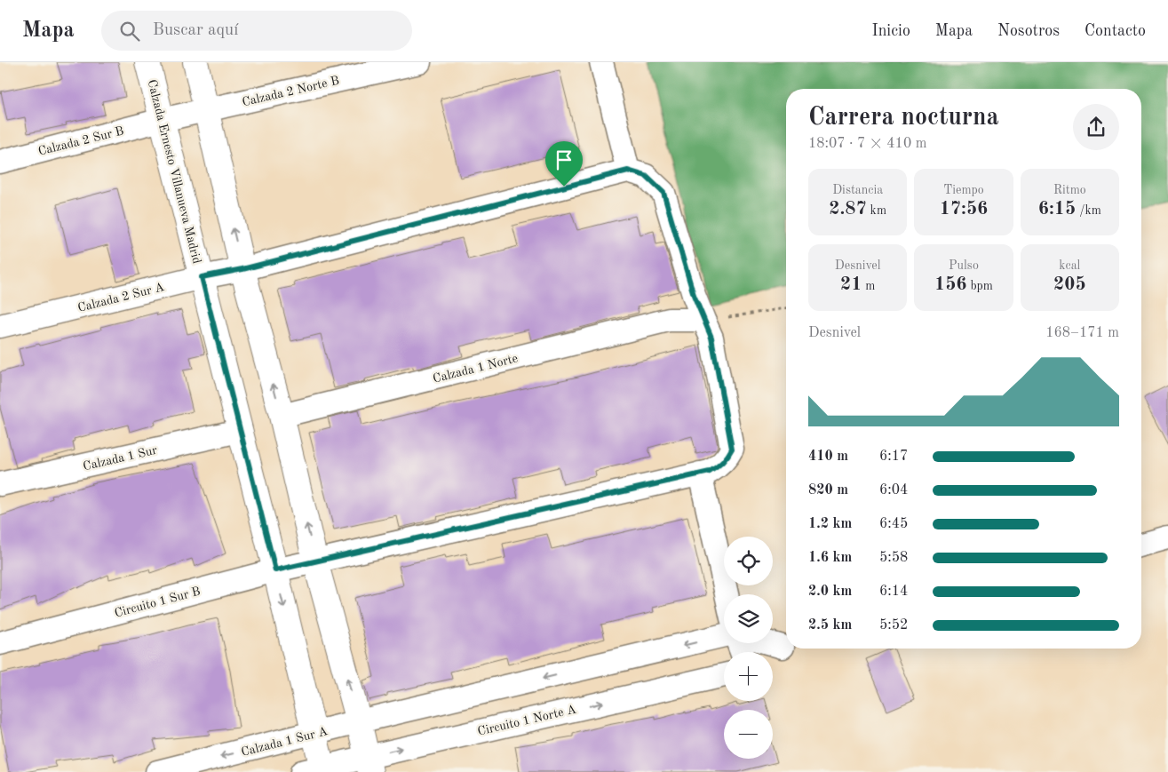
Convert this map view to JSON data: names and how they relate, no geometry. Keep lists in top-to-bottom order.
{
  "streets": {
    "street": [
      "Calzada 2 Norte B",
      "Calzada 2 Sur B",
      "Calzada Ernesto Villanueva Madrid",
      "Calzada 2 Sur A",
      "Calzada 1 Norte",
      "Calzada 1 Sur",
      "Circuito 1 Sur B",
      "Circuito 1 Norte A",
      "Calzada 1 Sur A"
    ]
  },
  "crossings": [
    ["Calzada 2 Norte B", "Calzada 2 Sur B"],
    ["Calzada 2 Norte B", "Calzada Ernesto Villanueva Madrid"],
    ["Calzada 2 Sur B", "Calzada Ernesto Villanueva Madrid"],
    ["Calzada Ernesto Villanueva Madrid", "Calzada 2 Sur A"],
    ["Calzada Ernesto Villanueva Madrid", "Calzada 1 Sur"],
    ["Calzada Ernesto Villanueva Madrid", "Circuito 1 Sur B"],
    ["Calzada Ernesto Villanueva Madrid", "Circuito 1 Norte A"],
    ["Calzada Ernesto Villanueva Madrid", "Calzada 1 Sur A"],
    ["Calzada 2 Sur A", "Circuito 1 Sur B"],
    ["Calzada 1 Norte", "Circuito 1 Sur B"]
  ],
  "one_way": ["Calzada 1 Sur A"],
  "page": {
    "header": "Mapa",
    "search": "Buscar aquí",
    "nav": [
      "Inicio",
      "Mapa",
      "Nosotros",
      "Contacto"
    ],
    "heading": ["Carrera nocturna", "18:07 · 7 × 410 m"],
    "stats": [
      ["Distancia", "2.87 km"],
      ["Tiempo", "17:56"],
      ["Ritmo", "6:15 /km"],
      ["Desnivel", "21 m"],
      ["Pulso", "156 bpm"],
      ["kcal", "205"]
    ],
    "chart": ["Desnivel", "168–171 m"],
    "list": [
      {
        "name": "410 m",
        "note": "6:17"
      },
      {
        "name": "820 m",
        "note": "6:04"
      },
      {
        "name": "1.2 km",
        "note": "6:45"
      },
      {
        "name": "1.6 km",
        "note": "5:58"
      },
      {
        "name": "2.0 km",
        "note": "6:14"
      },
      {
        "name": "2.5 km",
        "note": "5:52"
      }
    ],
    "map_buttons": ["+", "−"]
  }
}
